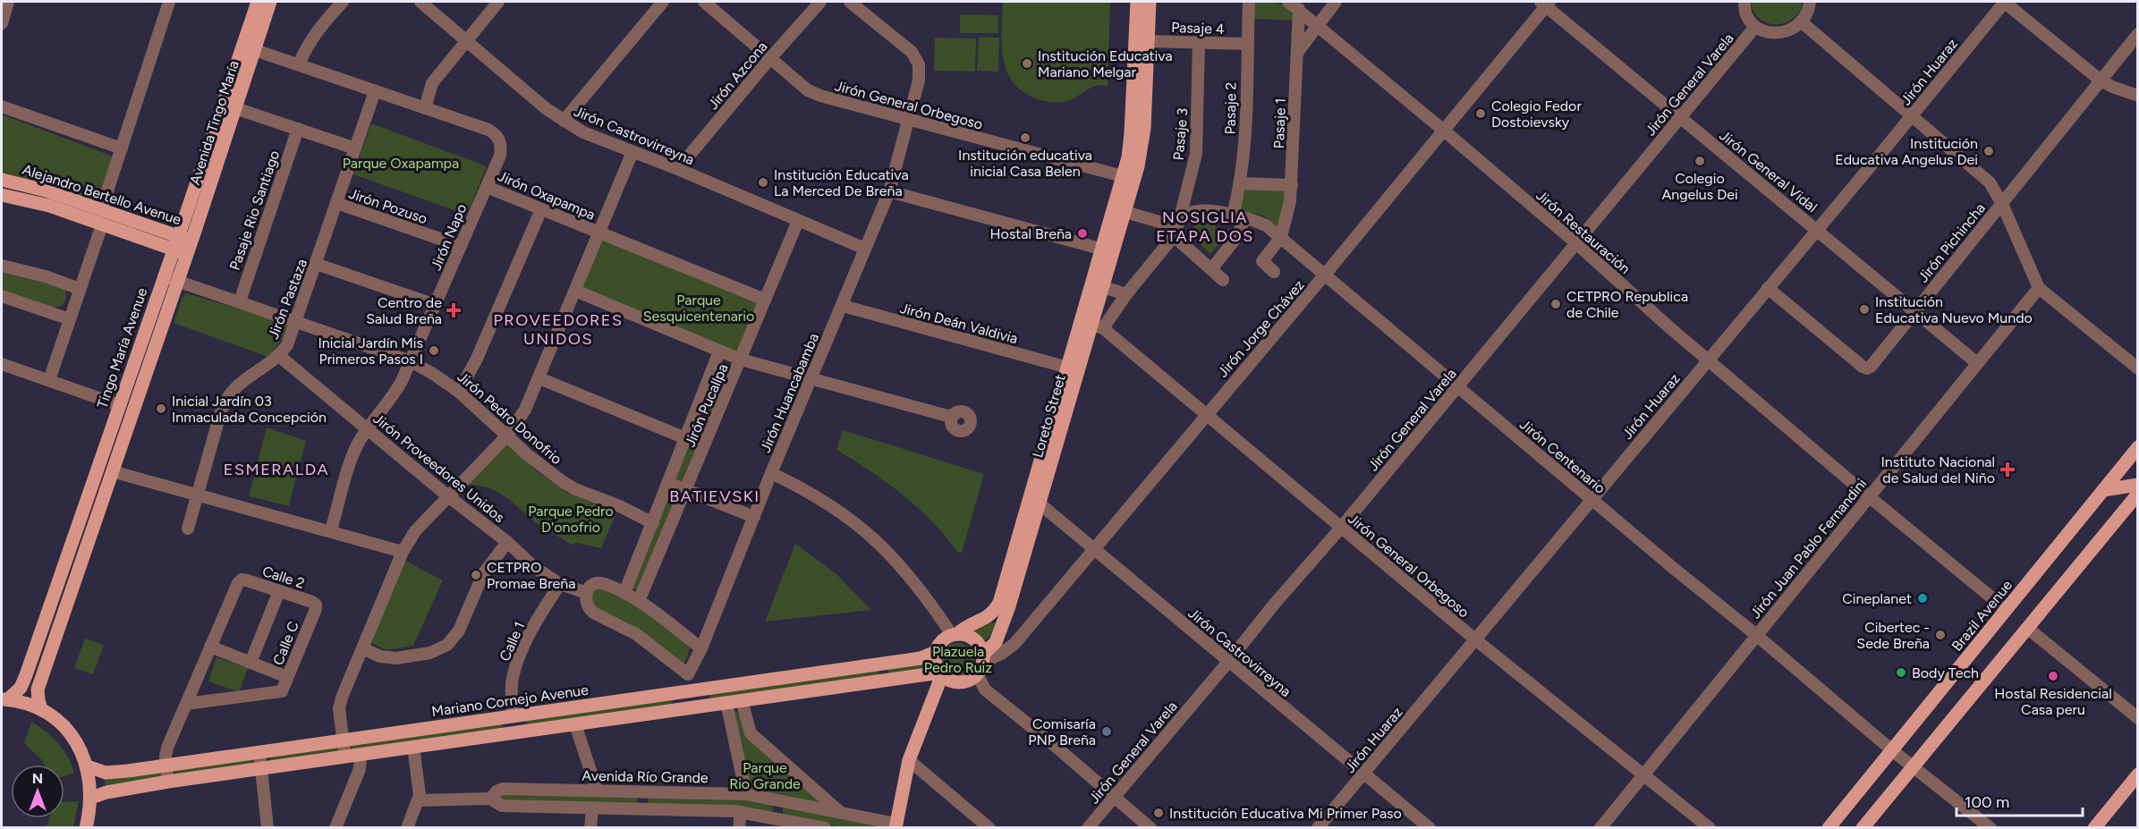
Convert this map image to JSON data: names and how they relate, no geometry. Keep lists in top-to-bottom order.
{
  "streets": {
    "main road": [
      "Avenida Tingo María",
      "Alejandro Bertello Avenue",
      "Tingo María Avenue",
      "Loreto Street",
      "Brazil Avenue",
      "Mariano Cornejo Avenue"
    ],
    "street": [
      "Pasaje 4",
      "Jirón Huaraz",
      "Jirón Azcona",
      "Jirón General Varela",
      "Jirón General Orbegoso",
      "Pasaje 2",
      "Pasaje 1",
      "Pasaje 3",
      "Jirón Castrovirreyna",
      "Jirón General Vidal",
      "Jirón Oxapampa",
      "Jirón Pozuso",
      "Pasaje Rio Santiago",
      "Jirón Restauración",
      "Jirón Napo",
      "Jirón Pichincha",
      "Jirón Pastaza",
      "Jirón Deán Valdivia",
      "Jirón Jorge Chávez",
      "Jirón Huancabamba",
      "Jirón Pucallpa",
      "Jirón Pedro Donofrio",
      "Jirón Centenario",
      "Jirón Proveedores Unidos",
      "Jirón Juan Pablo Fernandini",
      "Calle 2",
      "Calle 1",
      "Calle C",
      "Avenida Río Grande"
    ]
  },
  "crossings": [
    ["Pasaje 4", "Pasaje 2"],
    ["Pasaje 4", "Pasaje 3"],
    ["Jirón Huaraz", "Jirón General Orbegoso"],
    ["Jirón Huaraz", "Jirón Castrovirreyna"],
    ["Jirón Huaraz", "Jirón General Vidal"],
    ["Jirón Huaraz", "Jirón Restauración"],
    ["Jirón Huaraz", "Jirón Pichincha"],
    ["Jirón Huaraz", "Jirón Centenario"],
    ["Jirón Azcona", "Jirón General Orbegoso"],
    ["Jirón Azcona", "Jirón Castrovirreyna"],
    ["Jirón General Varela", "Jirón General Orbegoso"],
    ["Jirón General Varela", "Jirón Castrovirreyna"],
    ["Jirón General Varela", "Jirón General Vidal"],
    ["Jirón General Varela", "Jirón Restauración"],
    ["Jirón General Varela", "Jirón Centenario"],
    ["Jirón General Orbegoso", "Jirón Jorge Chávez"],
    ["Jirón General Orbegoso", "Jirón Huancabamba"],
    ["Jirón General Orbegoso", "Loreto Street"],
    ["Jirón General Orbegoso", "Jirón Juan Pablo Fernandini"],
    ["Pasaje 2", "Jirón Centenario"],
    ["Avenida Tingo María", "Alejandro Bertello Avenue"],
    ["Avenida Tingo María", "Jirón Oxapampa"],
    ["Avenida Tingo María", "Tingo María Avenue"],
    ["Pasaje 1", "Jirón Restauración"],
    ["Pasaje 1", "Jirón Centenario"],
    ["Pasaje 3", "Jirón Centenario"],
    ["Jirón Castrovirreyna", "Jirón Jorge Chávez"],
    ["Jirón Castrovirreyna", "Jirón Huancabamba"],
    ["Jirón Castrovirreyna", "Jirón Pucallpa"],
    ["Jirón Castrovirreyna", "Loreto Street"],
    ["Jirón General Vidal", "Jirón Pichincha"],
    ["Jirón General Vidal", "Jirón Jorge Chávez"],
    ["Jirón General Vidal", "Jirón Juan Pablo Fernandini"],
    ["Alejandro Bertello Avenue", "Tingo María Avenue"],
    ["Jirón Oxapampa", "Jirón Napo"],
    ["Jirón Oxapampa", "Jirón Pastaza"],
    ["Jirón Oxapampa", "Jirón Pucallpa"],
    ["Jirón Pozuso", "Jirón Napo"],
    ["Jirón Pozuso", "Jirón Pastaza"],
    ["Pasaje Rio Santiago", "Jirón Pedro Donofrio"],
    ["Jirón Restauración", "Jirón Jorge Chávez"],
    ["Jirón Restauración", "Jirón Juan Pablo Fernandini"],
    ["Jirón Restauración", "Brazil Avenue"],
    ["Jirón Napo", "Jirón Pedro Donofrio"],
    ["Jirón Napo", "Jirón Proveedores Unidos"],
    ["Jirón Pastaza", "Jirón Pedro Donofrio"],
    ["Jirón Pastaza", "Jirón Proveedores Unidos"],
    ["Jirón Deán Valdivia", "Jirón Huancabamba"],
    ["Jirón Deán Valdivia", "Loreto Street"],
    ["Jirón Jorge Chávez", "Loreto Street"],
    ["Jirón Jorge Chávez", "Jirón Centenario"],
    ["Jirón Jorge Chávez", "Mariano Cornejo Avenue"],
    ["Tingo María Avenue", "Jirón Pedro Donofrio"],
    ["Jirón Pucallpa", "Jirón Pedro Donofrio"],
    ["Loreto Street", "Mariano Cornejo Avenue"],
    ["Jirón Centenario", "Jirón Juan Pablo Fernandini"],
    ["Jirón Centenario", "Brazil Avenue"],
    ["Jirón Proveedores Unidos", "Calle 1"],
    ["Calle 2", "Calle C"],
    ["Calle 1", "Mariano Cornejo Avenue"]
  ],
  "districts": [
    "NOSIGLIA ETAPA DOS",
    "PROVEEDORES UNIDOS",
    "ESMERALDA",
    "BATIEVSKI"
  ],
  "parks": [
    "Parque Oxapampa",
    "Parque Sesquicentenario",
    "Parque Pedro D'onofrio",
    "Plazuela Pedro Ruiz",
    "Parque Rio Grande"
  ],
  "places": {
    "other": [
      "Institución Educativa Mariano Melgar",
      "Colegio Fedor Dostoievsky",
      "Institución educativa inicial Casa Belen",
      "Institución Educativa Angelus Dei",
      "Colegio Angelus Dei",
      "Institución Educativa La Merced De Breña",
      "Hostal Breña",
      "CETPRO Republica de Chile",
      "Institución Educativa Nuevo Mundo",
      "Inicial Jardín Mis Primeros Pasos I",
      "Inicial Jardín 03 Inmaculada Concepción",
      "CETPRO Promae Breña",
      "Cineplanet",
      "Cibertec - Sede Breña",
      "Body Tech",
      "Hostal Residencial Casa peru",
      "Comisaría PNP Breña",
      "Institución Educativa Mi Primer Paso"
    ],
    "health": ["Centro de Salud Breña", "Instituto Nacional de Salud del Niño"]
  },
  "scale_bar": "100 m",
  "north": "top"
}
